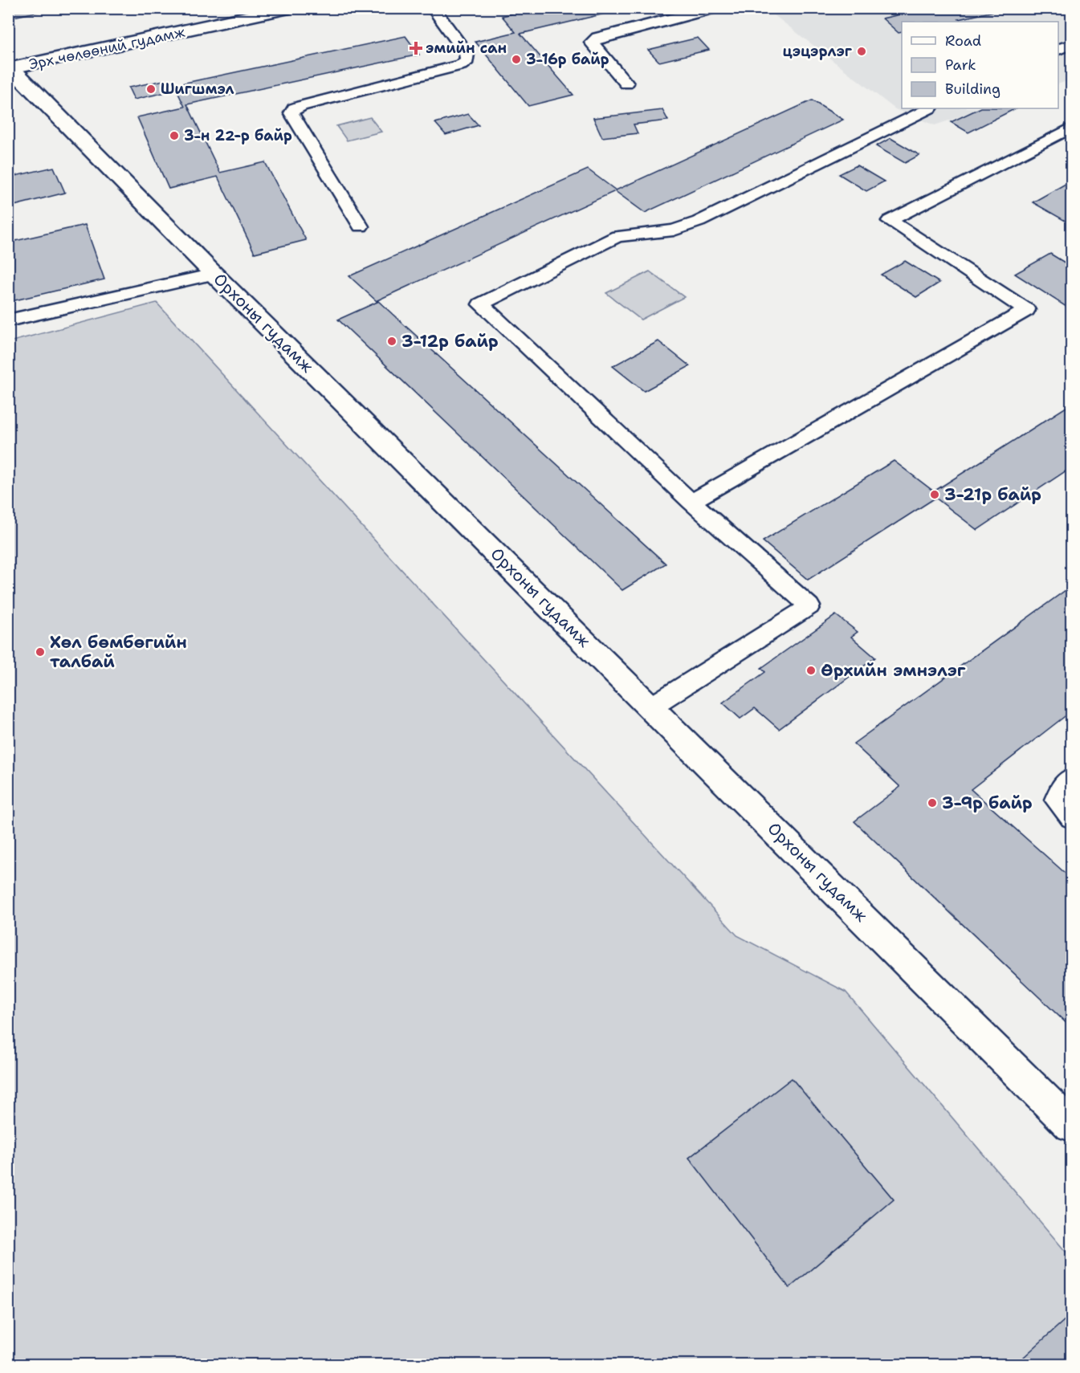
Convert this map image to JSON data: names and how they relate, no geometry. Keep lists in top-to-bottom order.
{
  "streets": {
    "street": ["Эрх чөлөөний гудамж", "Орхоны гудамж"]
  },
  "crossings": [
    ["Эрх чөлөөний гудамж", "Орхоны гудамж"]
  ],
  "places": {
    "health": ["эмийн сан"],
    "other": [
      "цэцэрлэг",
      "3-16р байр",
      "Шигшмэл",
      "3-н 22-р байр",
      "3-12р байр",
      "3-21р байр",
      "Хөл бөмбөгийн талбай",
      "Өрхийн эмнэлэг",
      "3-9р байр"
    ]
  },
  "legend": ["Road", "Park", "Building"]
}
